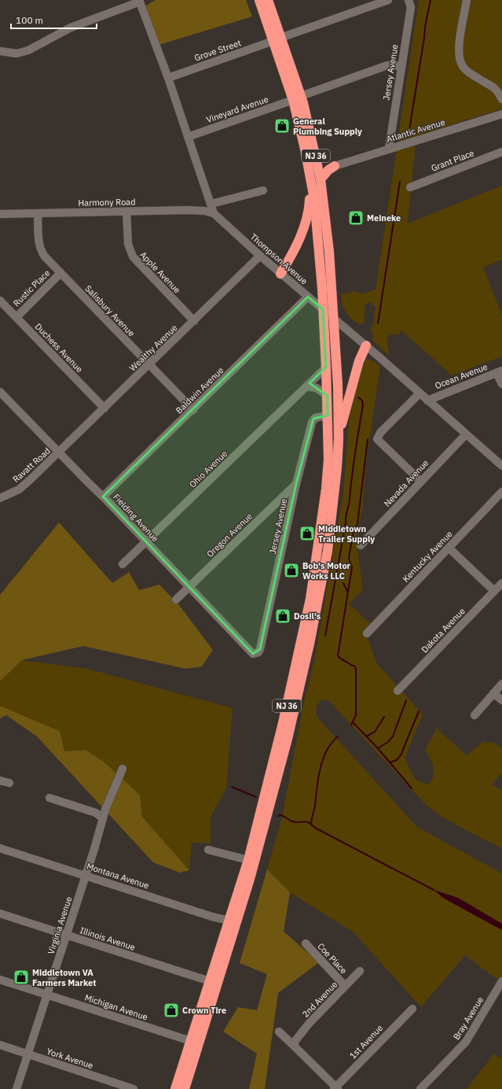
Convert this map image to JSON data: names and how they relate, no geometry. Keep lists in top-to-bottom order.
{
  "streets": {
    "highway": ["NJ 36"],
    "street": [
      "Grove Street",
      "Jersey Avenue",
      "Vineyard Avenue",
      "Atlantic Avenue",
      "Grant Place",
      "Harmony Road",
      "Thompson Avenue",
      "Apple Avenue",
      "Rustic Place",
      "Salisbury Avenue",
      "Duchess Avenue",
      "Wealthy Avenue",
      "Ocean Avenue",
      "Baldwin Avenue",
      "Ravatt Road",
      "Ohio Avenue",
      "Nevada Avenue",
      "Fielding Avenue",
      "Oregon Avenue",
      "Kentucky Avenue",
      "Dakota Avenue",
      "Montana Avenue",
      "Virginia Avenue",
      "Illinois Avenue",
      "Coe Place",
      "2nd Avenue",
      "Michigan Avenue",
      "Bray Avenue",
      "1st Avenue",
      "York Avenue"
    ]
  },
  "crossings": [
    ["Grove Street", "NJ 36"],
    ["Jersey Avenue", "Vineyard Avenue"],
    ["Jersey Avenue", "Atlantic Avenue"],
    ["Jersey Avenue", "NJ 36"],
    ["Jersey Avenue", "Fielding Avenue"],
    ["Jersey Avenue", "Oregon Avenue"],
    ["Vineyard Avenue", "NJ 36"],
    ["NJ 36", "Thompson Avenue"],
    ["NJ 36", "Ohio Avenue"],
    ["NJ 36", "Montana Avenue"],
    ["NJ 36", "Illinois Avenue"],
    ["NJ 36", "Michigan Avenue"],
    ["Harmony Road", "Thompson Avenue"],
    ["Harmony Road", "Apple Avenue"],
    ["Harmony Road", "Salisbury Avenue"],
    ["Thompson Avenue", "Wealthy Avenue"],
    ["Thompson Avenue", "Ocean Avenue"],
    ["Thompson Avenue", "Baldwin Avenue"],
    ["Thompson Avenue", "Nevada Avenue"],
    ["Apple Avenue", "Wealthy Avenue"],
    ["Rustic Place", "Salisbury Avenue"],
    ["Rustic Place", "Duchess Avenue"],
    ["Salisbury Avenue", "Wealthy Avenue"],
    ["Salisbury Avenue", "Baldwin Avenue"],
    ["Duchess Avenue", "Wealthy Avenue"],
    ["Wealthy Avenue", "Ravatt Road"],
    ["Wealthy Avenue", "Fielding Avenue"],
    ["Baldwin Avenue", "Fielding Avenue"],
    ["Ravatt Road", "Fielding Avenue"],
    ["Ohio Avenue", "Fielding Avenue"],
    ["Fielding Avenue", "Oregon Avenue"],
    ["Montana Avenue", "Virginia Avenue"],
    ["Virginia Avenue", "Illinois Avenue"],
    ["Virginia Avenue", "Michigan Avenue"],
    ["Virginia Avenue", "York Avenue"],
    ["Coe Place", "2nd Avenue"]
  ],
  "places": {
    "shop": [
      "General Plumbing Supply",
      "Meineke",
      "Middletown Trailer Supply",
      "Bob's Motor Works LLC",
      "Dosil's",
      "Middletown VA Farmers Market",
      "Crown Tire"
    ]
  },
  "scale_bar": "100 m"
}
